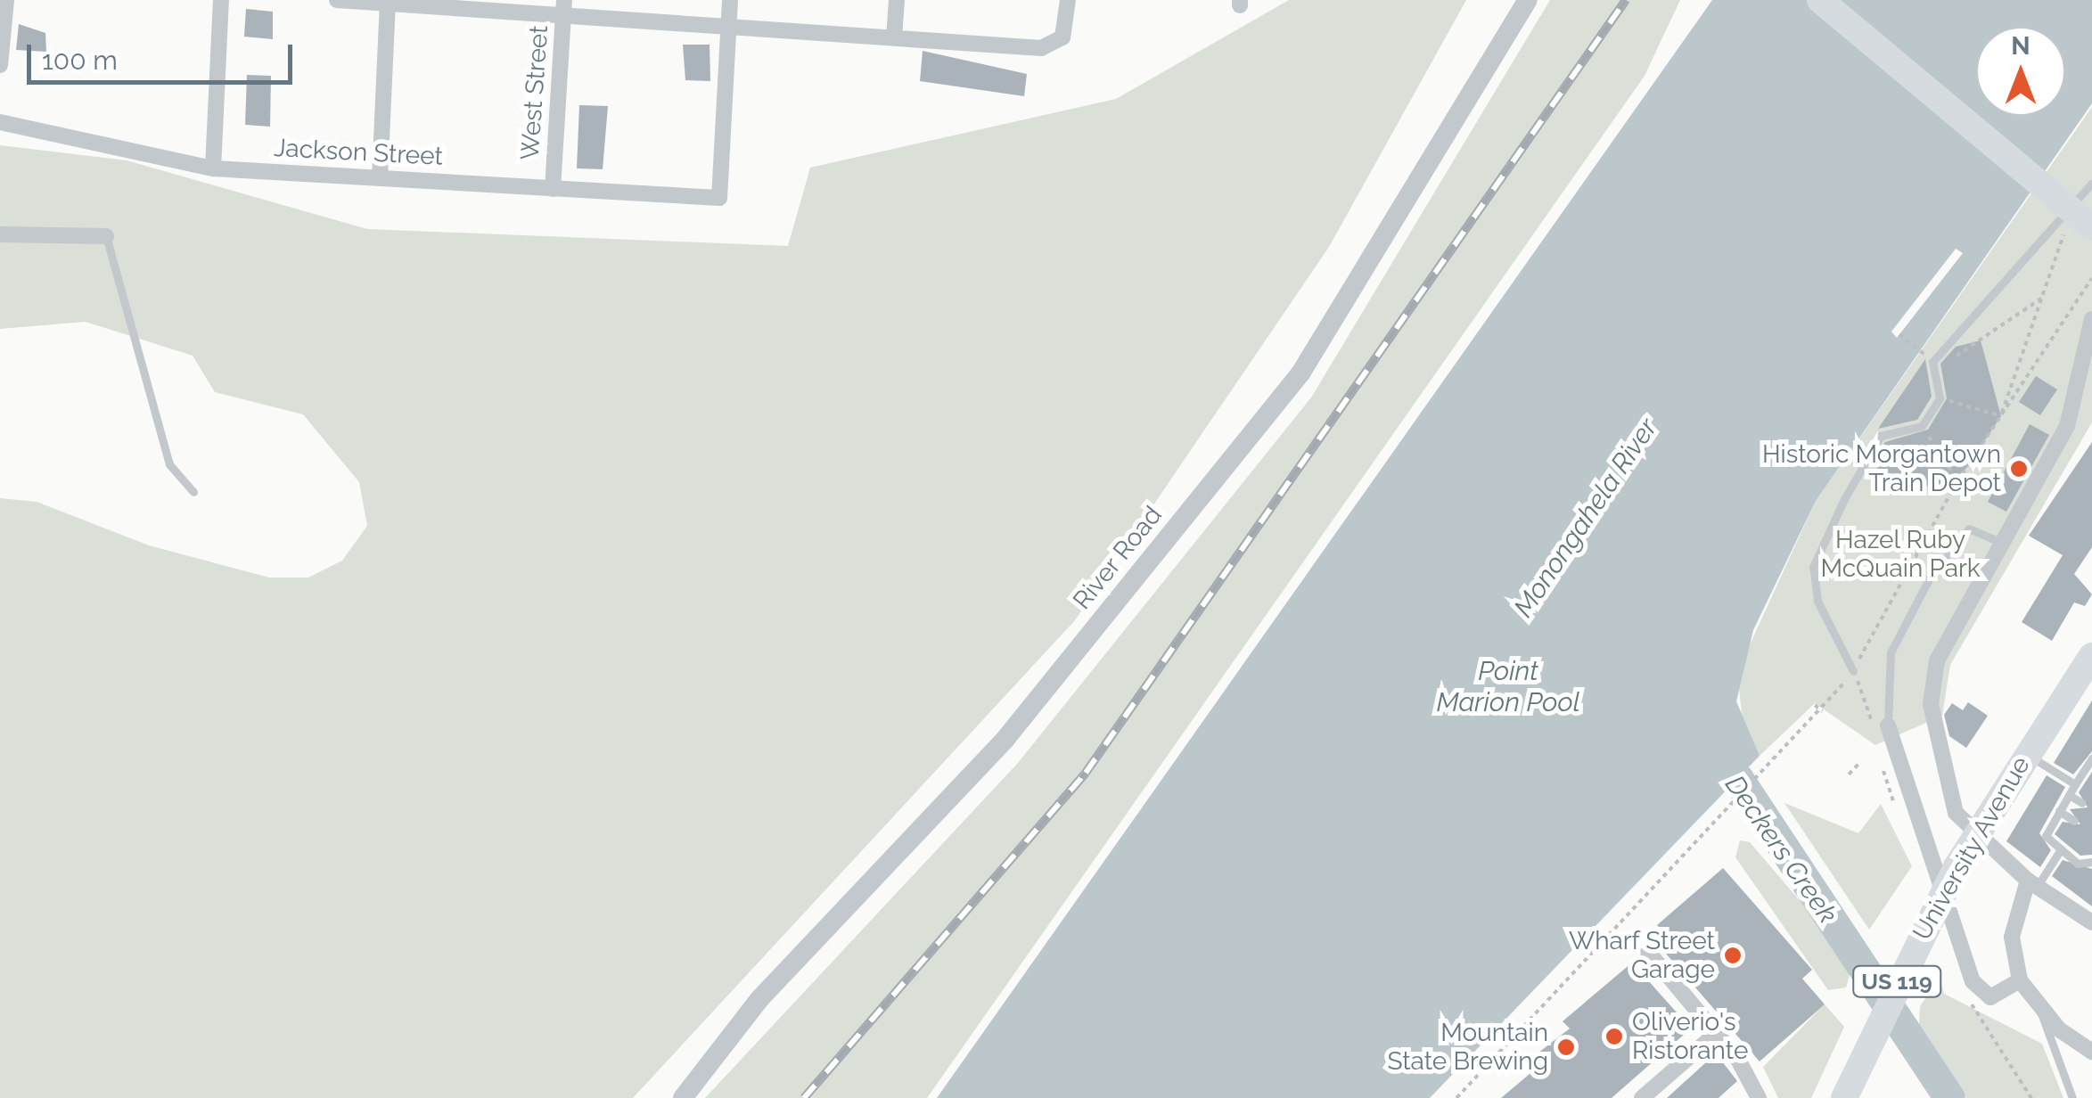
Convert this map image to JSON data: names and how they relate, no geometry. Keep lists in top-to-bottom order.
{
  "streets": {
    "main road": ["University Avenue", "US 119"],
    "street": ["West Street", "Jackson Street", "River Road"]
  },
  "crossings": [
    ["West Street", "Jackson Street"]
  ],
  "water": ["Monongahela River", "Point Marion Pool", "Deckers Creek"],
  "parks": ["Hazel Ruby McQuain Park"],
  "places": [
    "Historic Morgantown Train Depot",
    "Wharf Street Garage",
    "Oliverio's Ristorante",
    "Mountain State Brewing"
  ],
  "scale_bar": "100 m",
  "north": "top"
}
